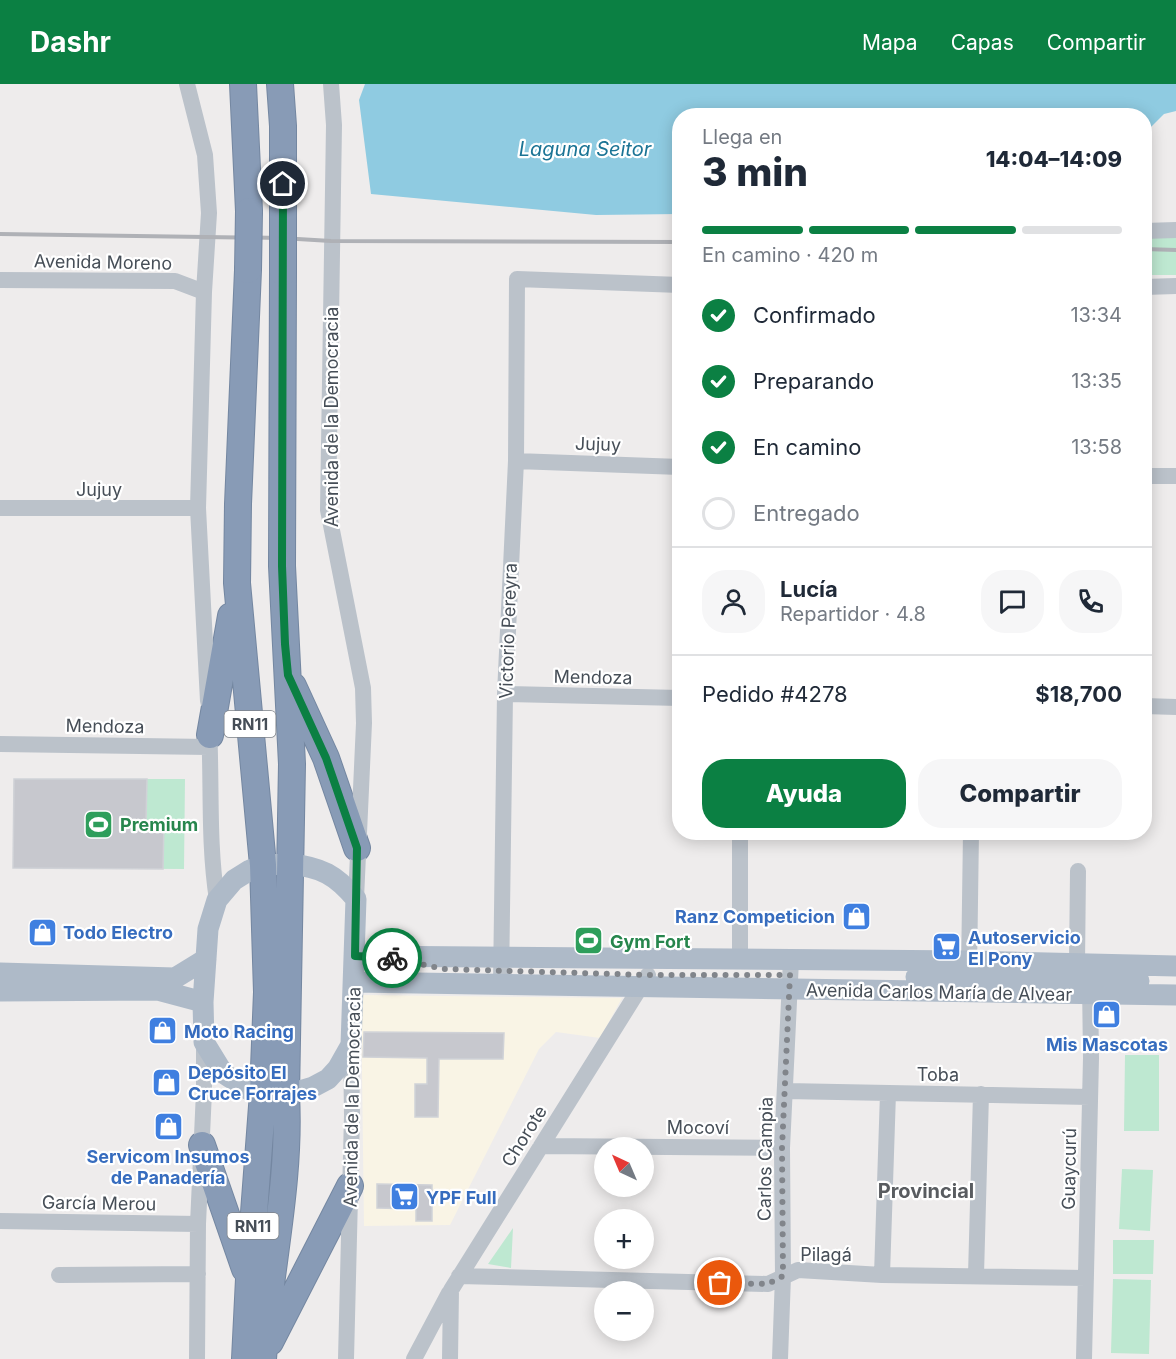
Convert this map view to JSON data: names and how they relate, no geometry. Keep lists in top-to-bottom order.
{
  "streets": {
    "highway": ["RN11"],
    "main road": ["Avenida de la Democracia", "Avenida Carlos María de Alvear"],
    "street": [
      "Avenida Moreno",
      "Jujuy",
      "Victorio Pereyra",
      "Mendoza",
      "Toba",
      "Mocoví",
      "Chorote",
      "Carlos Campia",
      "Guaycurú",
      "García Merou",
      "Pilagá"
    ]
  },
  "crossings": [
    ["Avenida de la Democracia", "Avenida Carlos María de Alvear"],
    ["Jujuy", "Victorio Pereyra"],
    ["Victorio Pereyra", "Mendoza"],
    ["Victorio Pereyra", "Avenida Carlos María de Alvear"],
    ["Avenida Carlos María de Alvear", "Chorote"],
    ["Avenida Carlos María de Alvear", "Carlos Campia"],
    ["Avenida Carlos María de Alvear", "Guaycurú"],
    ["Toba", "Carlos Campia"],
    ["Toba", "Guaycurú"],
    ["Mocoví", "Chorote"],
    ["Mocoví", "Carlos Campia"],
    ["Chorote", "Pilagá"],
    ["Carlos Campia", "Pilagá"],
    ["Guaycurú", "Pilagá"]
  ],
  "districts": ["Provincial"],
  "water": ["Laguna Seitor"],
  "places": {
    "sports": ["Premium", "Gym Fort"],
    "shop": [
      "Ranz Competicion",
      "Todo Electro",
      "Mis Mascotas",
      "Moto Racing",
      "Depósito El Cruce Forrajes",
      "Servicom Insumos de Panadería"
    ],
    "supermarket": ["Autoservicio El Pony", "YPF Full"]
  },
  "north": "top left",
  "page": {
    "header": "Dashr",
    "nav": ["Mapa", "Capas", "Compartir"],
    "heading": ["3 min", "Llega en", "14:04–14:09"],
    "panel": [
      "Lucía",
      "Repartidor · 4.8",
      "Pedido #4278",
      "$18,700"
    ],
    "bar": "En camino · 420 m",
    "list": [
      ["Confirmado", "13:34"],
      ["Preparando", "13:35"],
      ["En camino", "13:58"],
      "Entregado"
    ],
    "buttons": ["Ayuda", "Compartir"],
    "map_buttons": ["+", "−"]
  }
}
